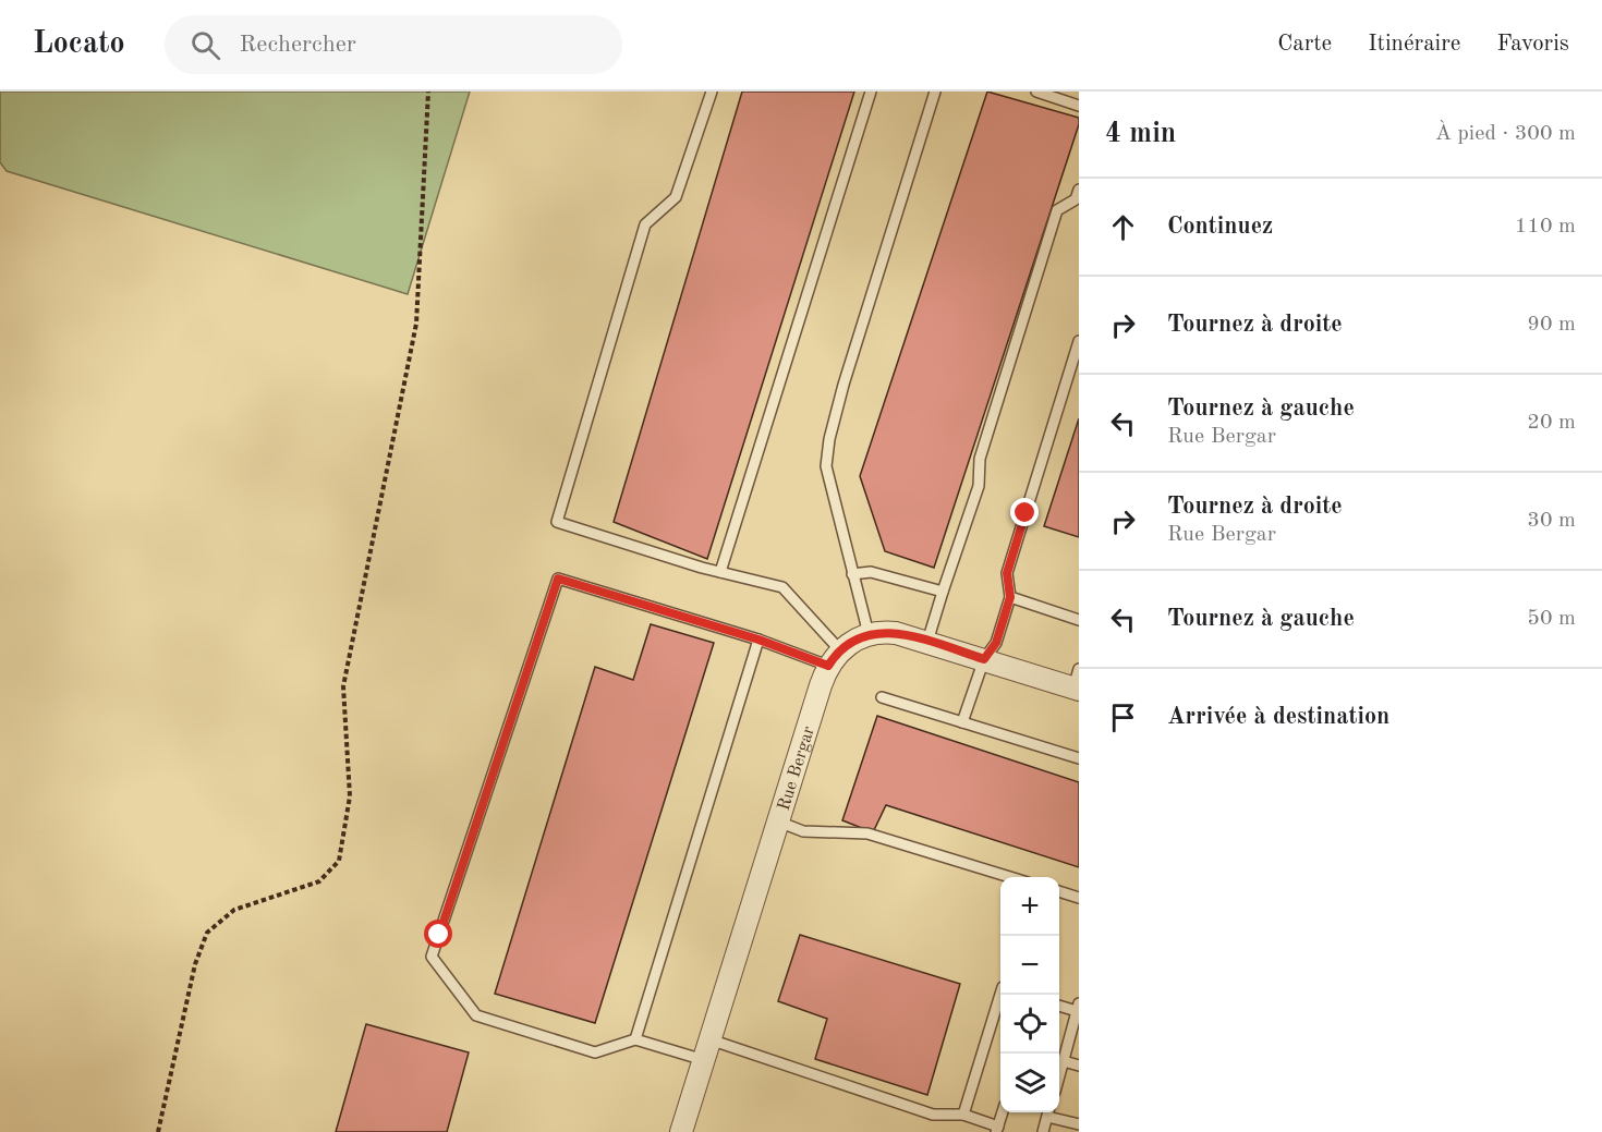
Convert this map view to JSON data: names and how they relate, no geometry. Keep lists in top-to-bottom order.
{
  "streets": {
    "street": ["Rue Bergar"]
  },
  "page": {
    "header": "Locato",
    "search": "Rechercher",
    "nav": ["Carte", "Itinéraire", "Favoris"],
    "heading": ["4 min", "À pied · 300 m"],
    "list": [
      ["Continuez", "110 m"],
      ["Tournez à droite", "90 m"],
      ["Tournez à gauche", "Rue Bergar", "20 m"],
      ["Tournez à droite", "Rue Bergar", "30 m"],
      ["Tournez à gauche", "50 m"],
      "Arrivée à destination"
    ],
    "map_buttons": ["+", "−"]
  }
}
